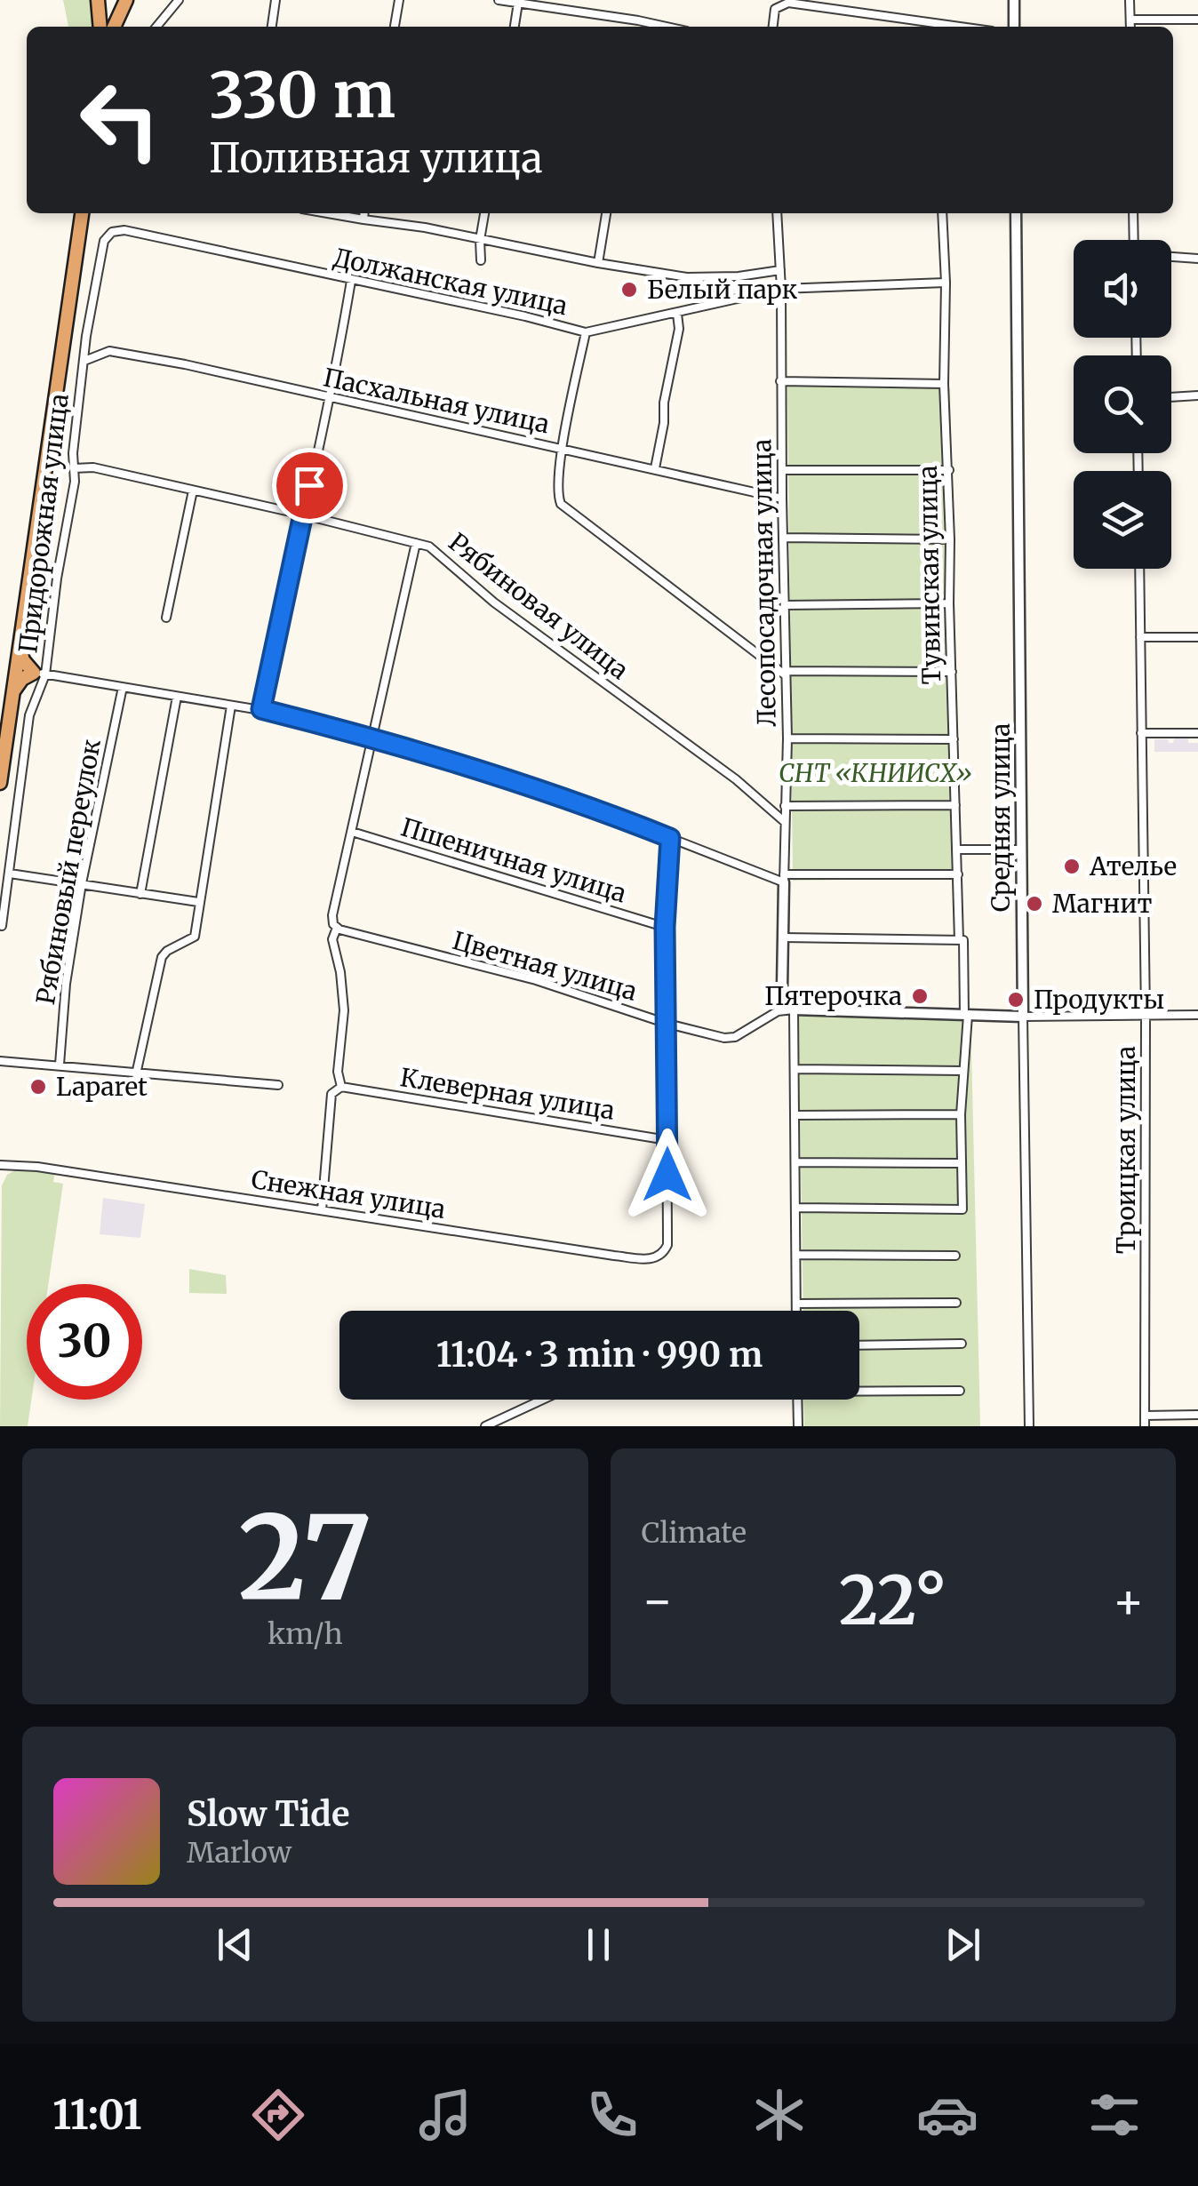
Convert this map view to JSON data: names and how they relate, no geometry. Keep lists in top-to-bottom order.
{
  "streets": {
    "street": [
      "Должанская улица",
      "Пасхальная улица",
      "Придорожная улица",
      "Тувинская улица",
      "Лесопосадочная улица",
      "Рябиновая улица",
      "Средняя улица",
      "Пшеничная улица",
      "Рябиновый переулок",
      "Цветная улица",
      "Клеверная улица",
      "Троицкая улица",
      "Снежная улица"
    ]
  },
  "crossings": [
    ["Должанская улица", "Придорожная улица"],
    ["Должанская улица", "Тувинская улица"],
    ["Должанская улица", "Лесопосадочная улица"],
    ["Пасхальная улица", "Придорожная улица"],
    ["Пасхальная улица", "Лесопосадочная улица"],
    ["Придорожная улица", "Рябиновая улица"],
    ["Тувинская улица", "Лесопосадочная улица"],
    ["Лесопосадочная улица", "Рябиновая улица"],
    ["Лесопосадочная улица", "Цветная улица"],
    ["Клеверная улица", "Снежная улица"]
  ],
  "parks": ["СНТ «КНИИСХ»"],
  "places": [
    "Белый парк",
    "Ателье",
    "Магнит",
    "Пятерочка",
    "Продукты",
    "Laparet"
  ],
  "page": {
    "turn": ["330 m", "Поливная улица"],
    "limit": "30",
    "trip": "11:04 · 3 min · 990 m",
    "tile": [
      ["27", "km/h"],
      "Climate"
    ],
    "heat": ["−", "22°", "+"],
    "song": ["Slow Tide", "Marlow"],
    "tabs": "11:01"
  }
}
